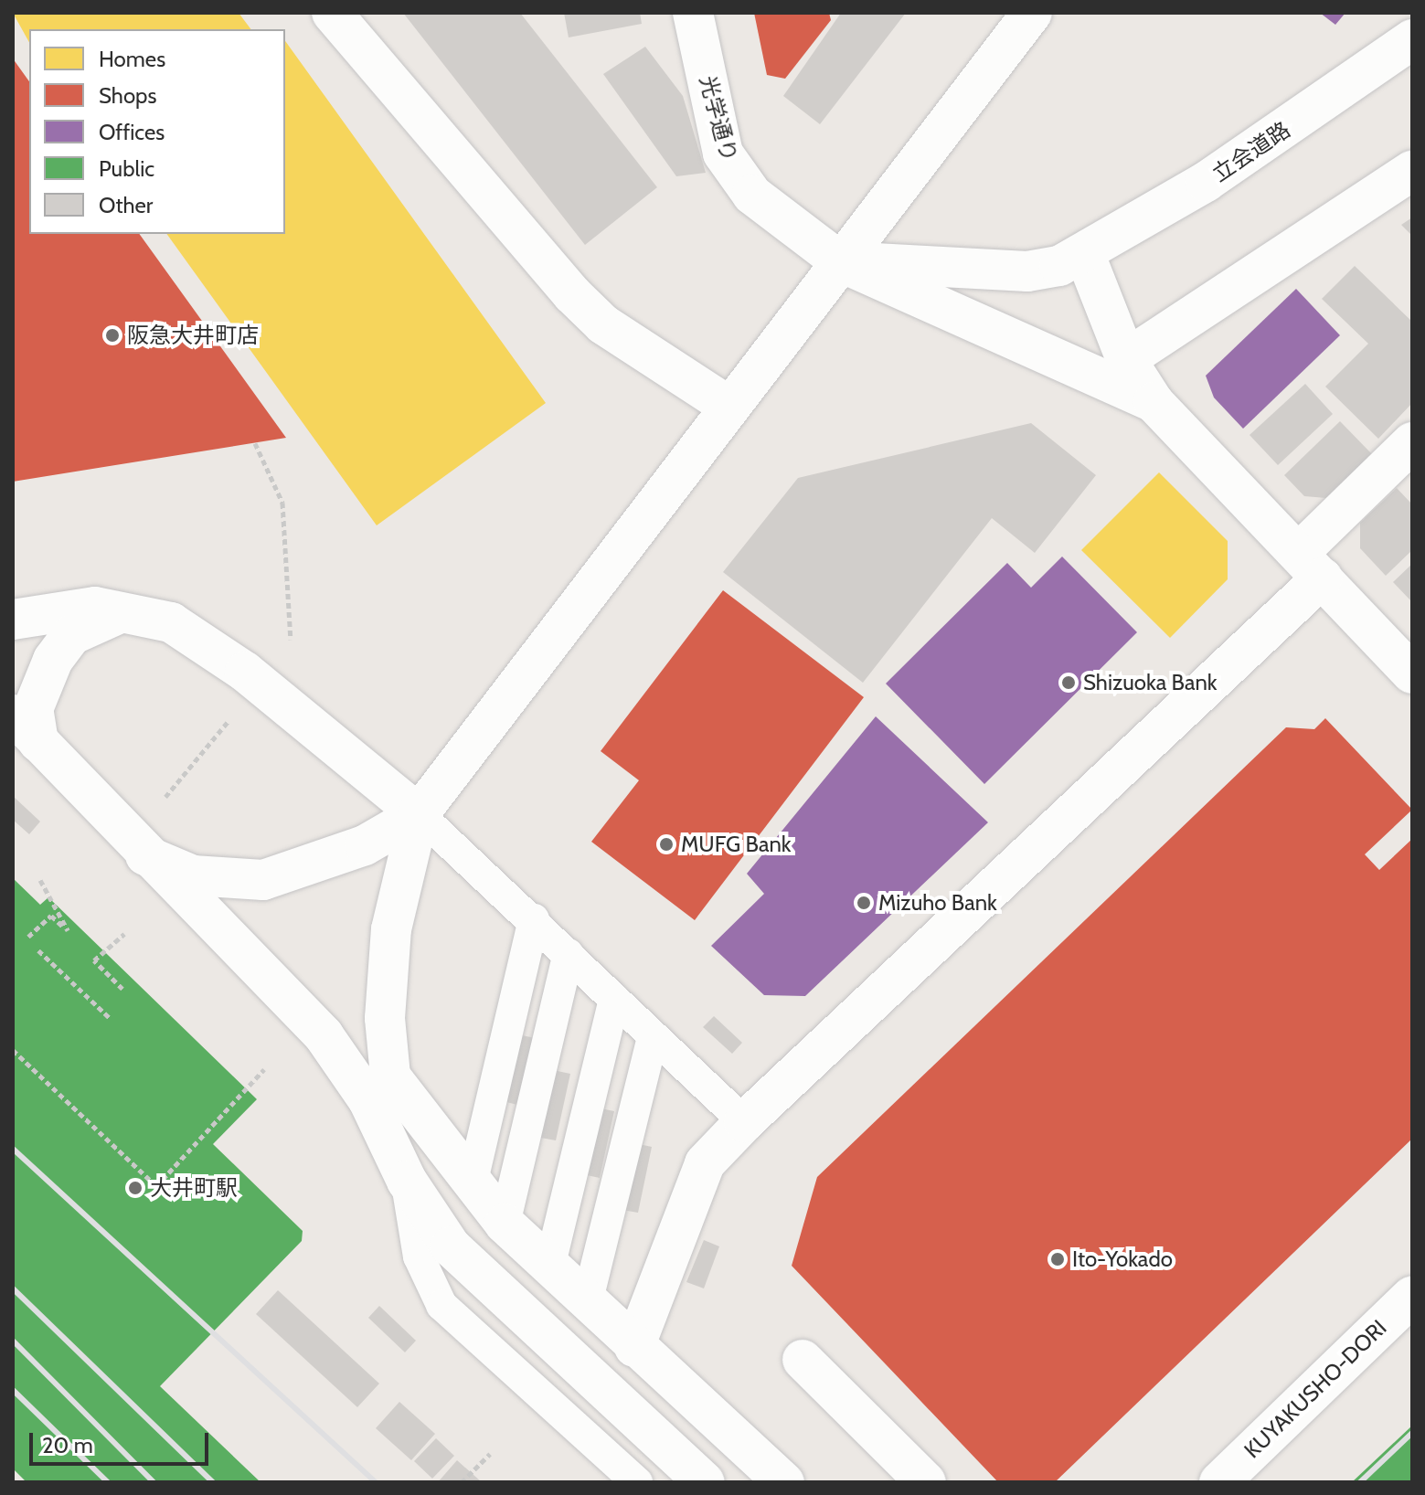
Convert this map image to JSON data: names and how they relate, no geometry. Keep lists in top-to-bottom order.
{
  "streets": {
    "street": ["光学通り", "立会道路", "KUYAKUSHO-DORI"]
  },
  "crossings": [
    ["光学通り", "立会道路"]
  ],
  "places": [
    "阪急大井町店",
    "Shizuoka Bank",
    "MUFG Bank",
    "Mizuho Bank",
    "大井町駅",
    "Ito-Yokado"
  ],
  "legend": [
    "Homes",
    "Shops",
    "Offices",
    "Public",
    "Other"
  ],
  "scale_bar": "20 m"
}
